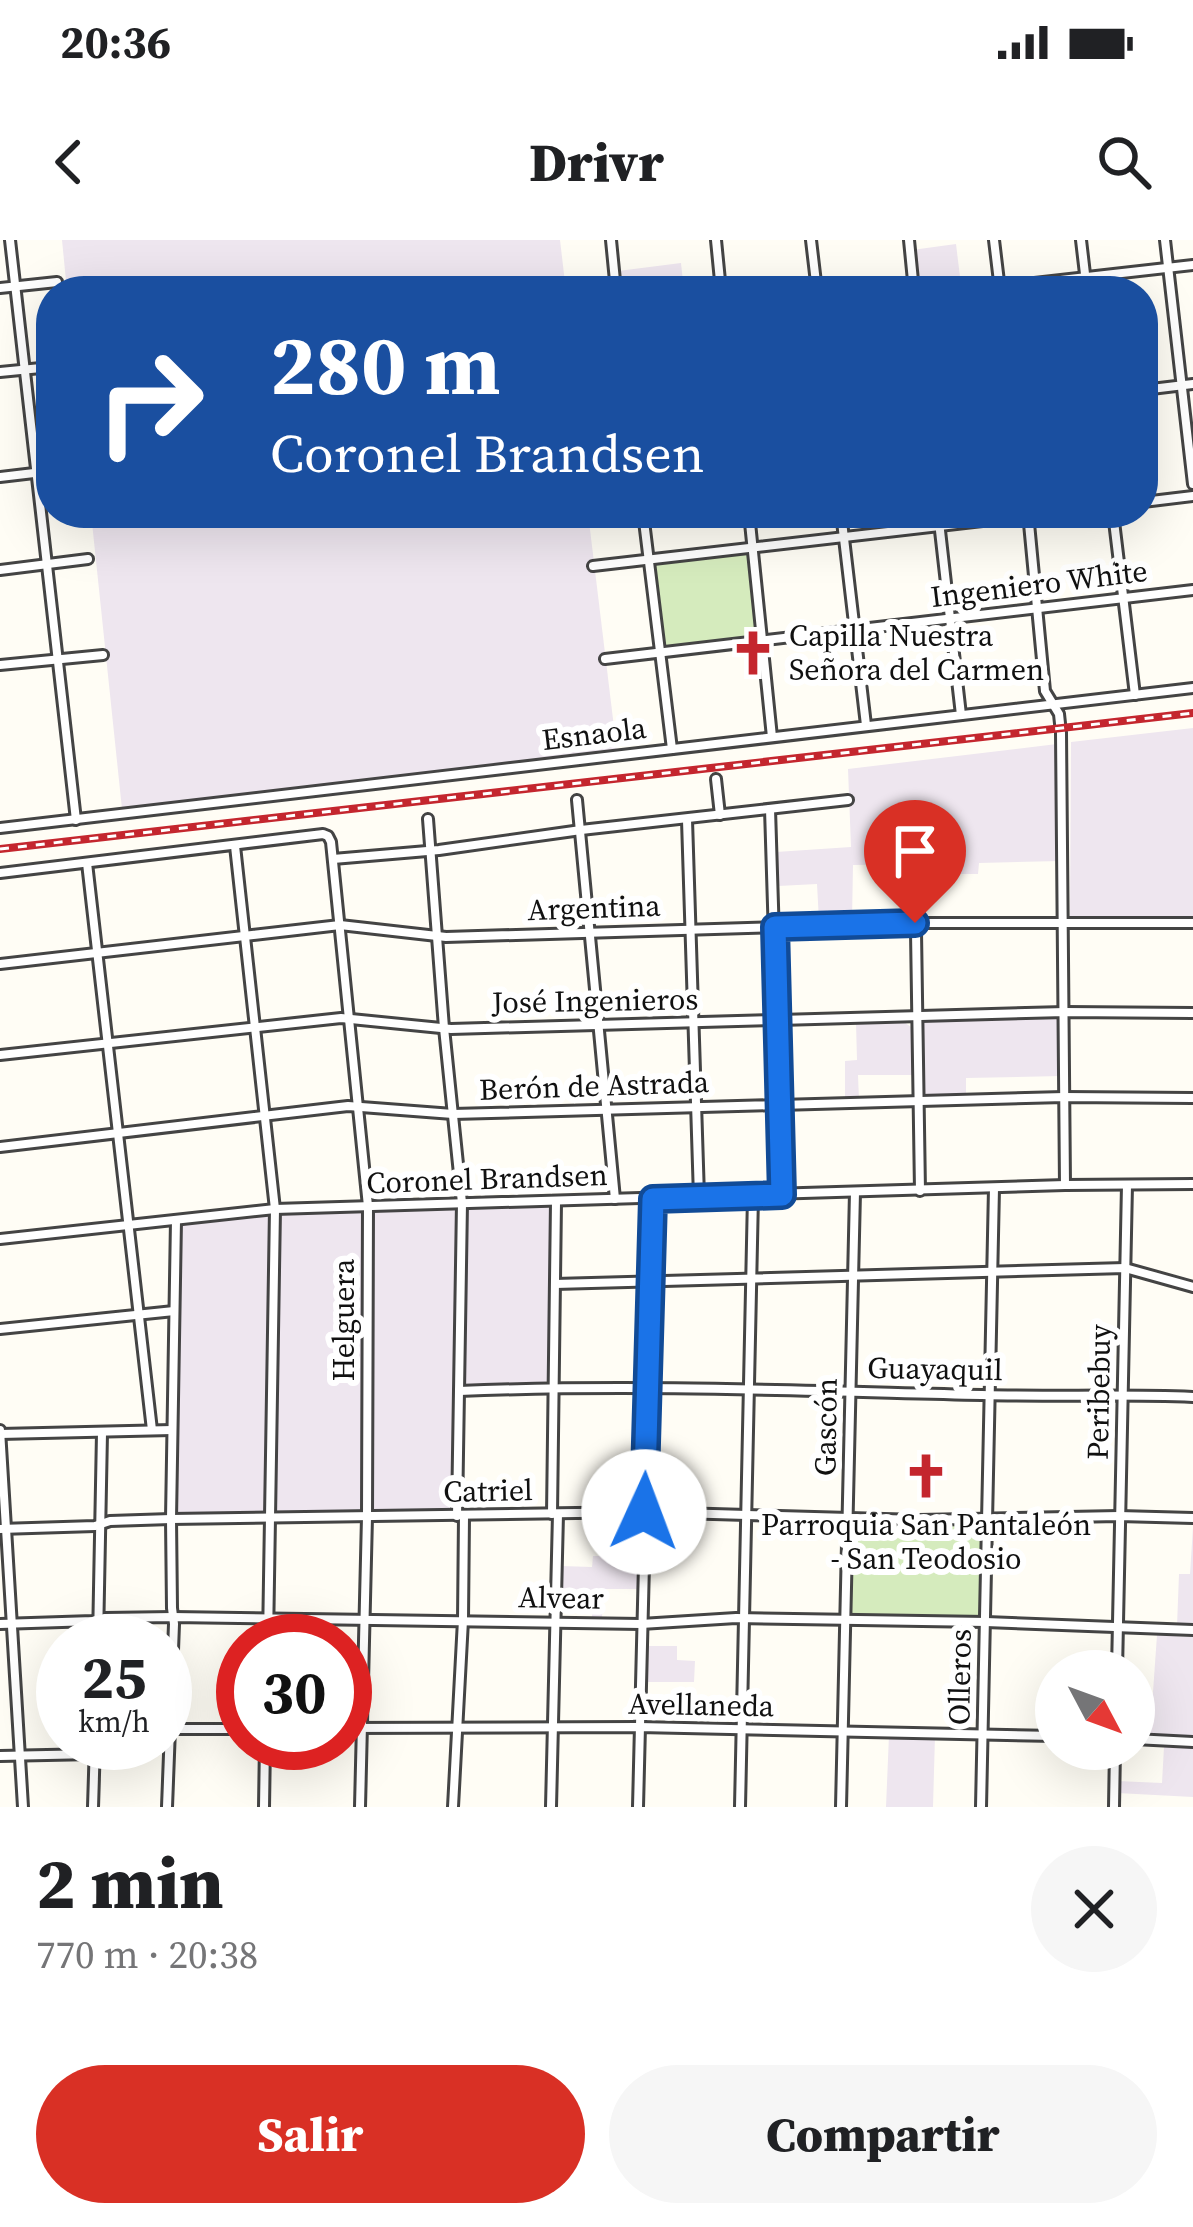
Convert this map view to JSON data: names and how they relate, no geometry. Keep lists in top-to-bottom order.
{
  "streets": {
    "street": [
      "Ingeniero White",
      "Esnaola",
      "Argentina",
      "José Ingenieros",
      "Berón de Astrada",
      "Coronel Brandsen",
      "Helguera",
      "Guayaquil",
      "Peribebuy",
      "Gascón",
      "Catriel",
      "Alvear",
      "Olleros",
      "Avellaneda"
    ]
  },
  "crossings": [
    ["Argentina", "Helguera"],
    ["José Ingenieros", "Helguera"],
    ["Berón de Astrada", "Helguera"],
    ["Coronel Brandsen", "Helguera"],
    ["Coronel Brandsen", "Peribebuy"],
    ["Coronel Brandsen", "Gascón"],
    ["Coronel Brandsen", "Olleros"],
    ["Helguera", "Catriel"],
    ["Guayaquil", "Peribebuy"],
    ["Guayaquil", "Gascón"],
    ["Guayaquil", "Olleros"],
    ["Peribebuy", "Catriel"],
    ["Peribebuy", "Alvear"],
    ["Gascón", "Catriel"],
    ["Gascón", "Alvear"],
    ["Gascón", "Avellaneda"],
    ["Catriel", "Olleros"],
    ["Alvear", "Olleros"],
    ["Olleros", "Avellaneda"]
  ],
  "places": {
    "church": ["Capilla Nuestra Señora del Carmen", "Parroquia San Pantaleón - San Teodosio"]
  },
  "north": "bottom right",
  "page": {
    "status": "20:36",
    "header": "Drivr",
    "turn": ["280 m", "Coronel Brandsen"],
    "speed": "25 km/h",
    "limit": "30",
    "heading": ["2 min", "770 m · 20:38"],
    "buttons": ["Salir", "Compartir"]
  }
}
